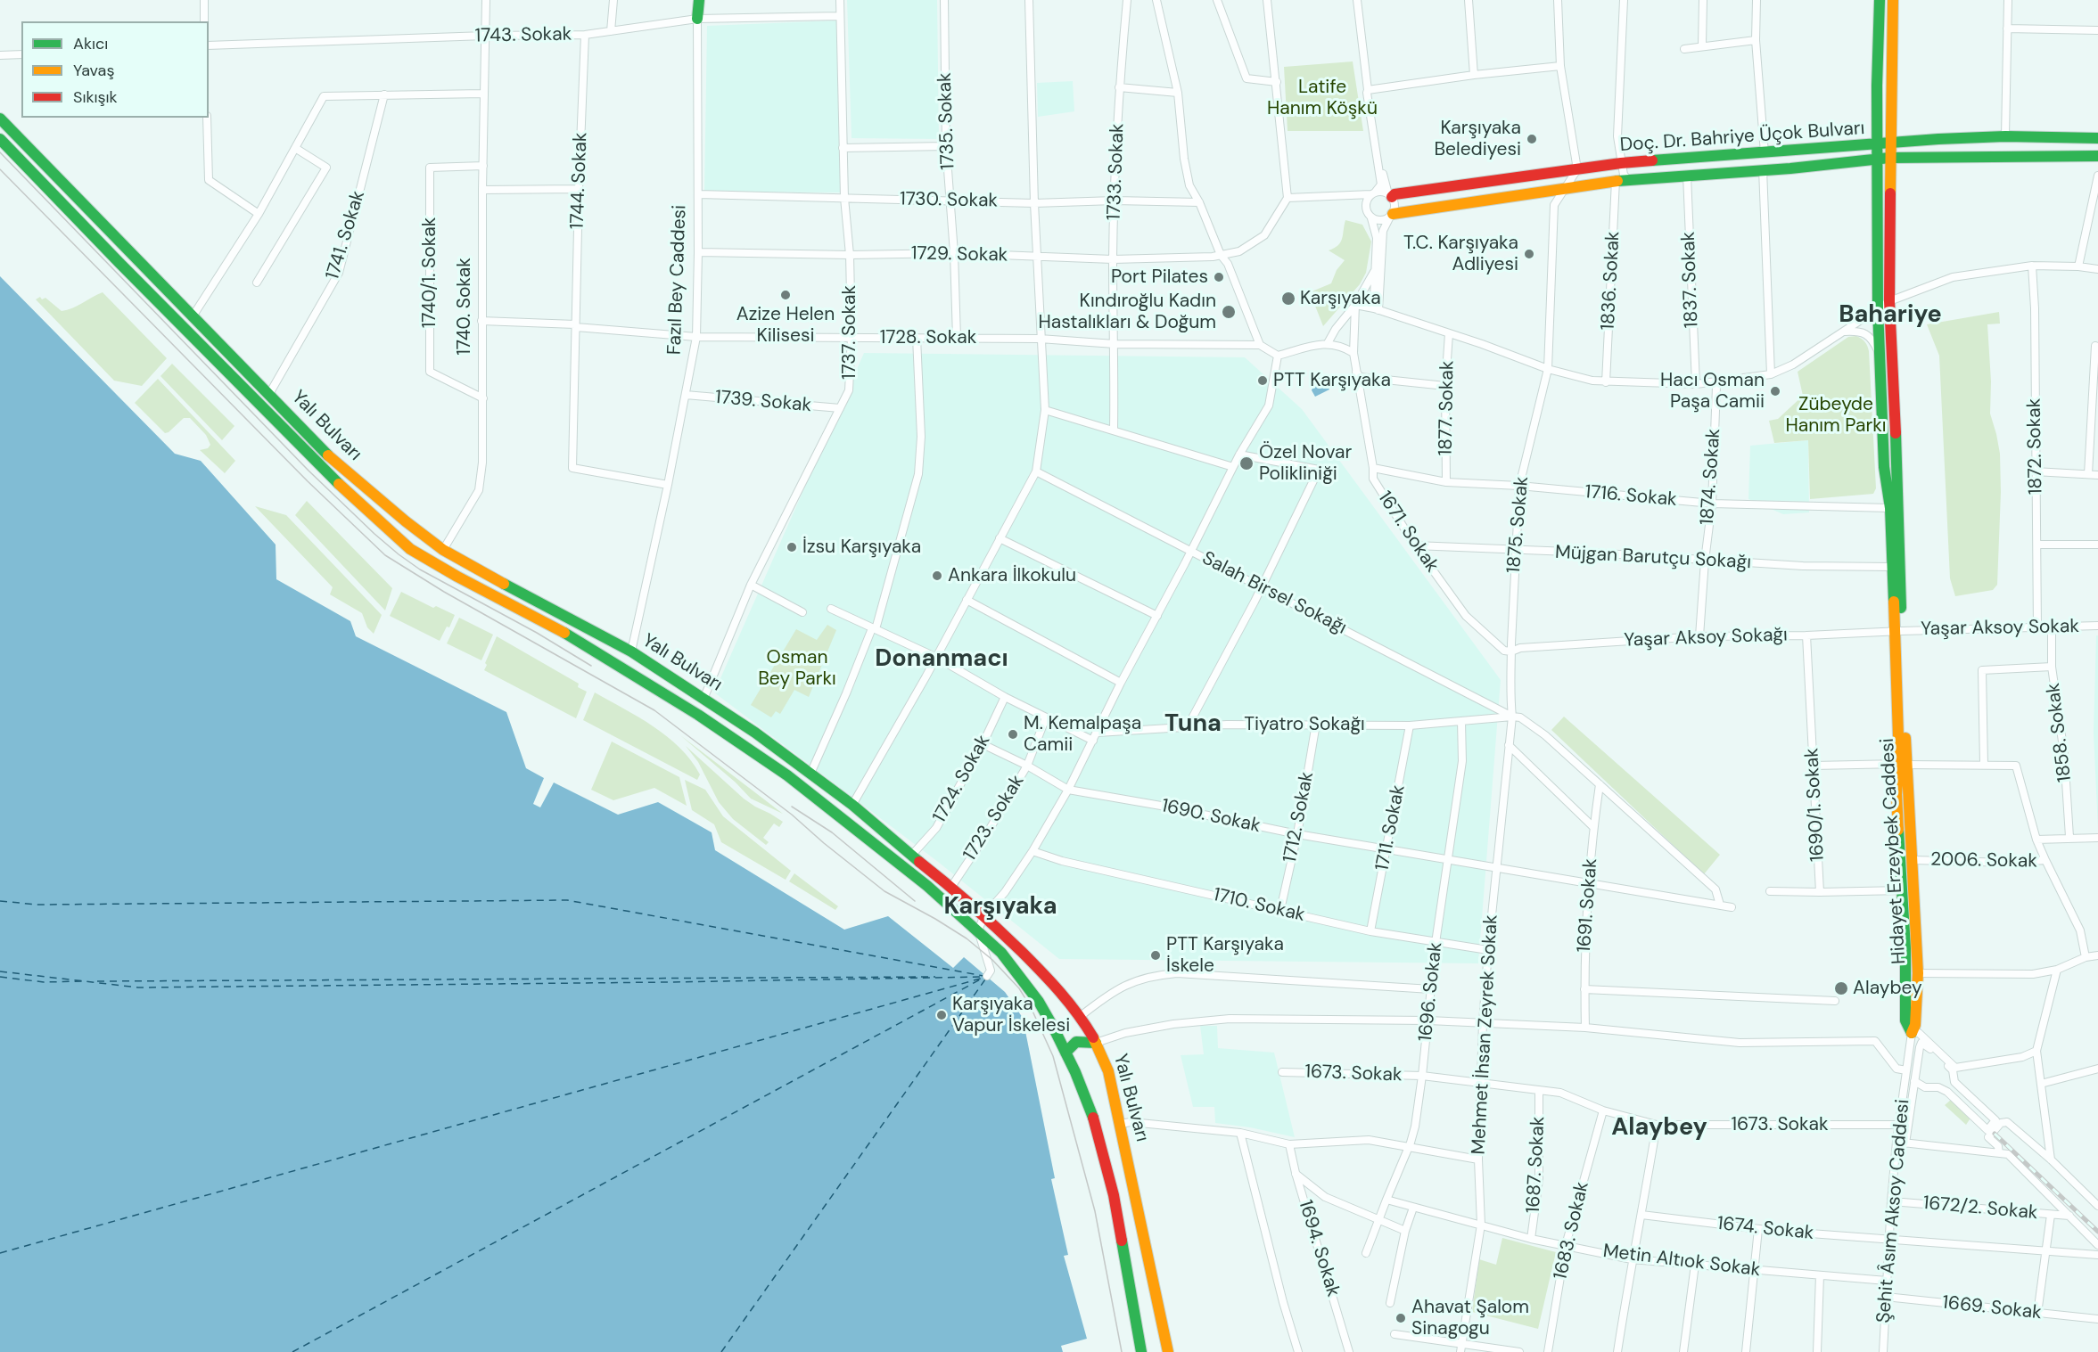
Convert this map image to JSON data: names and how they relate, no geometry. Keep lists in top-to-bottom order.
{
  "streets": {
    "main road": [
      "Doç. Dr. Bahriye Üçok Bulvarı",
      "Fazıl Bey Caddesi",
      "1740. Sokak",
      "Yalı Bulvarı",
      "Hidayet Erzeybek Caddesi"
    ],
    "street": [
      "1743. Sokak",
      "1735. Sokak",
      "1733. Sokak",
      "1744. Sokak",
      "1730. Sokak",
      "1741. Sokak",
      "1729. Sokak",
      "1740/1. Sokak",
      "1837. Sokak",
      "1836. Sokak",
      "1737. Sokak",
      "1728. Sokak",
      "1739. Sokak",
      "1877. Sokak",
      "1872. Sokak",
      "1874. Sokak",
      "1716. Sokak",
      "1875. Sokak",
      "1671. Sokak",
      "Müjgan Barutçu Sokağı",
      "Salah Birsel Sokağı",
      "Yaşar Aksoy Sokak",
      "Yaşar Aksoy Sokağı",
      "Tiyatro Sokağı",
      "1858. Sokak",
      "1724. Sokak",
      "1690/1. Sokak",
      "1690. Sokak",
      "1712. Sokak",
      "1723. Sokak",
      "1711. Sokak",
      "2006. Sokak",
      "1710. Sokak",
      "1691. Sokak",
      "1696. Sokak",
      "Mehmet İhsan Zeyrek Sokak",
      "1673. Sokak",
      "1687. Sokak",
      "1672/2. Sokak",
      "Şehit Âsım Aksoy Caddesi",
      "1674. Sokak",
      "1683. Sokak",
      "1694. Sokak",
      "Metin Altıok Sokak",
      "1669. Sokak"
    ]
  },
  "crossings": [
    ["1743. Sokak", "1744. Sokak"],
    ["1743. Sokak", "Fazıl Bey Caddesi"],
    ["1743. Sokak", "1740. Sokak"],
    ["1743. Sokak", "1737. Sokak"],
    ["1735. Sokak", "1730. Sokak"],
    ["1735. Sokak", "1729. Sokak"],
    ["1735. Sokak", "1728. Sokak"],
    ["Doç. Dr. Bahriye Üçok Bulvarı", "1837. Sokak"],
    ["Doç. Dr. Bahriye Üçok Bulvarı", "1836. Sokak"],
    ["Doç. Dr. Bahriye Üçok Bulvarı", "1875. Sokak"],
    ["Doç. Dr. Bahriye Üçok Bulvarı", "Hidayet Erzeybek Caddesi"],
    ["1733. Sokak", "1730. Sokak"],
    ["1733. Sokak", "1729. Sokak"],
    ["1733. Sokak", "1728. Sokak"],
    ["1744. Sokak", "1728. Sokak"],
    ["1730. Sokak", "Fazıl Bey Caddesi"],
    ["1730. Sokak", "1737. Sokak"],
    ["1741. Sokak", "Yalı Bulvarı"],
    ["1729. Sokak", "Fazıl Bey Caddesi"],
    ["1729. Sokak", "1737. Sokak"],
    ["1740/1. Sokak", "1740. Sokak"],
    ["Fazıl Bey Caddesi", "1728. Sokak"],
    ["Fazıl Bey Caddesi", "1739. Sokak"],
    ["Fazıl Bey Caddesi", "Yalı Bulvarı"],
    ["1740. Sokak", "1728. Sokak"],
    ["1740. Sokak", "Yalı Bulvarı"],
    ["1737. Sokak", "1728. Sokak"],
    ["1737. Sokak", "1739. Sokak"],
    ["1737. Sokak", "Yalı Bulvarı"],
    ["1877. Sokak", "1716. Sokak"],
    ["Yalı Bulvarı", "1724. Sokak"],
    ["Yalı Bulvarı", "1723. Sokak"],
    ["1872. Sokak", "Yaşar Aksoy Sokak"],
    ["1874. Sokak", "1716. Sokak"],
    ["1874. Sokak", "Müjgan Barutçu Sokağı"],
    ["1874. Sokak", "Yaşar Aksoy Sokağı"],
    ["1716. Sokak", "1875. Sokak"],
    ["1716. Sokak", "1671. Sokak"],
    ["1716. Sokak", "Hidayet Erzeybek Caddesi"],
    ["1875. Sokak", "1671. Sokak"],
    ["1875. Sokak", "Müjgan Barutçu Sokağı"],
    ["1875. Sokak", "Salah Birsel Sokağı"],
    ["1875. Sokak", "Yaşar Aksoy Sokağı"],
    ["1875. Sokak", "Tiyatro Sokağı"],
    ["1875. Sokak", "Mehmet İhsan Zeyrek Sokak"],
    ["1671. Sokak", "Müjgan Barutçu Sokağı"],
    ["1671. Sokak", "Yaşar Aksoy Sokağı"],
    ["Müjgan Barutçu Sokağı", "Hidayet Erzeybek Caddesi"],
    ["Salah Birsel Sokağı", "Tiyatro Sokağı"],
    ["Salah Birsel Sokağı", "1690. Sokak"],
    ["Salah Birsel Sokağı", "1691. Sokak"],
    ["Salah Birsel Sokağı", "Mehmet İhsan Zeyrek Sokak"],
    ["Yaşar Aksoy Sokak", "Yaşar Aksoy Sokağı"],
    ["Yaşar Aksoy Sokak", "1858. Sokak"],
    ["Yaşar Aksoy Sokak", "Hidayet Erzeybek Caddesi"],
    ["Yaşar Aksoy Sokağı", "1690/1. Sokak"],
    ["Yaşar Aksoy Sokağı", "Hidayet Erzeybek Caddesi"],
    ["Tiyatro Sokağı", "1712. Sokak"],
    ["Tiyatro Sokağı", "1711. Sokak"],
    ["Tiyatro Sokağı", "1696. Sokak"],
    ["Tiyatro Sokağı", "Mehmet İhsan Zeyrek Sokak"],
    ["1724. Sokak", "1690. Sokak"],
    ["1690. Sokak", "1712. Sokak"],
    ["1690. Sokak", "1723. Sokak"],
    ["1690. Sokak", "1711. Sokak"],
    ["1690. Sokak", "1691. Sokak"],
    ["1690. Sokak", "1696. Sokak"],
    ["1690. Sokak", "Mehmet İhsan Zeyrek Sokak"],
    ["1712. Sokak", "1710. Sokak"],
    ["1711. Sokak", "1710. Sokak"],
    ["Hidayet Erzeybek Caddesi", "2006. Sokak"],
    ["Hidayet Erzeybek Caddesi", "Şehit Âsım Aksoy Caddesi"],
    ["1710. Sokak", "1696. Sokak"],
    ["1710. Sokak", "Mehmet İhsan Zeyrek Sokak"],
    ["1696. Sokak", "1673. Sokak"],
    ["1696. Sokak", "Metin Altıok Sokak"],
    ["Mehmet İhsan Zeyrek Sokak", "1673. Sokak"],
    ["Mehmet İhsan Zeyrek Sokak", "Metin Altıok Sokak"],
    ["1673. Sokak", "1687. Sokak"],
    ["1673. Sokak", "Şehit Âsım Aksoy Caddesi"],
    ["1673. Sokak", "1683. Sokak"],
    ["1687. Sokak", "Metin Altıok Sokak"],
    ["1672/2. Sokak", "Şehit Âsım Aksoy Caddesi"],
    ["Şehit Âsım Aksoy Caddesi", "1674. Sokak"],
    ["Şehit Âsım Aksoy Caddesi", "Metin Altıok Sokak"],
    ["Şehit Âsım Aksoy Caddesi", "1669. Sokak"],
    ["1683. Sokak", "Metin Altıok Sokak"]
  ],
  "districts": [
    "Bahariye",
    "Donanmacı",
    "Tuna",
    "Karşıyaka",
    "Alaybey"
  ],
  "parks": ["Latife Hanım Köşkü", "Zübeyde Hanım Parkı", "Osman Bey Parkı"],
  "places": [
    "Karşıyaka Belediyesi",
    "T.C. Karşıyaka Adliyesi",
    "Port Pilates",
    "Azize Helen Kilisesi",
    "Karşıyaka",
    "Kındıroğlu Kadın Hastalıkları & Doğum",
    "PTT Karşıyaka",
    "Hacı Osman Paşa Camii",
    "Özel Novar Polikliniği",
    "İzsu Karşıyaka",
    "Ankara İlkokulu",
    "M. Kemalpaşa Camii",
    "PTT Karşıyaka İskele",
    "Alaybey",
    "Karşıyaka Vapur İskelesi",
    "Ahavat Şalom Sinagogu"
  ],
  "legend": ["Akıcı", "Yavaş", "Sıkışık"]
}
